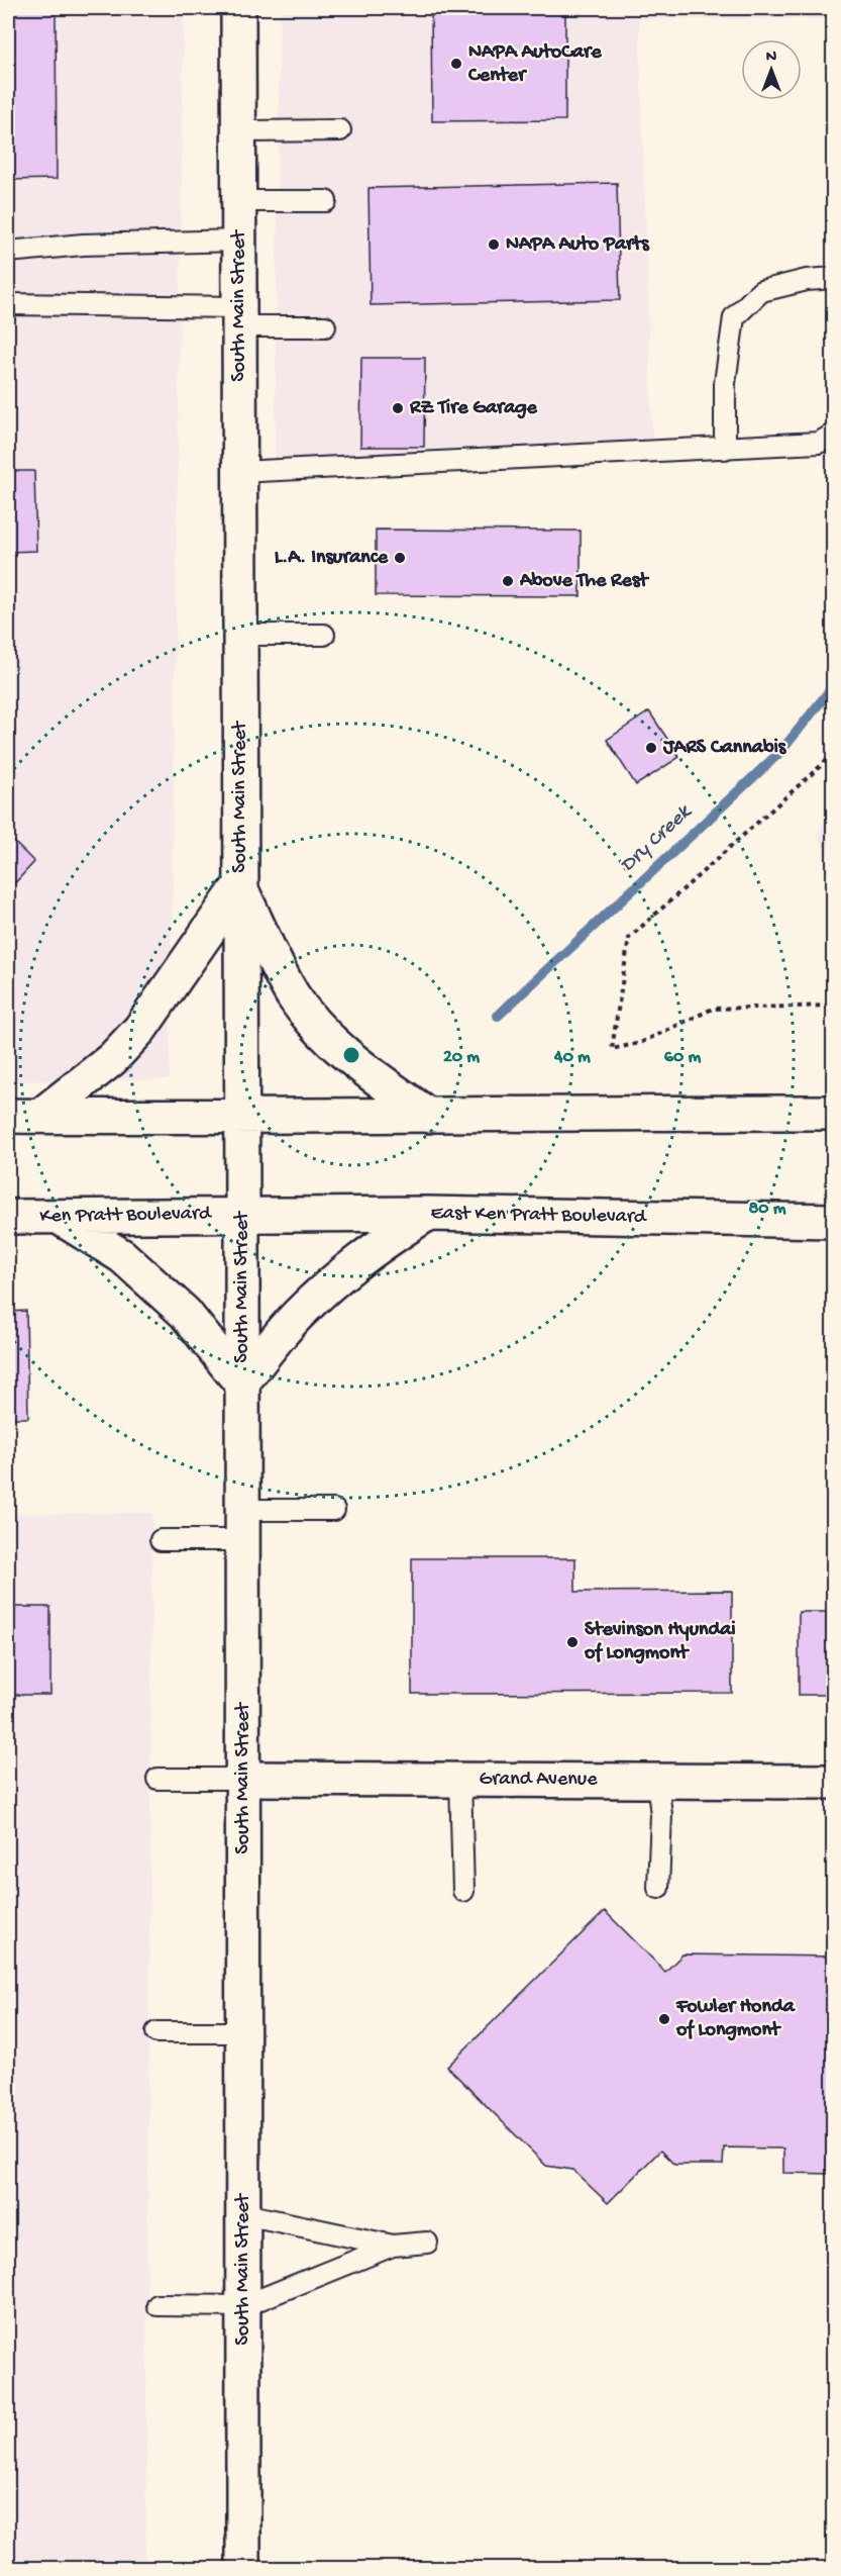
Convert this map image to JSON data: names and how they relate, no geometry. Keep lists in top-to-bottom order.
{
  "streets": {
    "main road": [
      "South Main Street",
      "Ken Pratt Boulevard",
      "East Ken Pratt Boulevard",
      "Grand Avenue"
    ]
  },
  "crossings": [
    ["South Main Street", "Ken Pratt Boulevard"],
    ["South Main Street", "East Ken Pratt Boulevard"],
    ["South Main Street", "Grand Avenue"],
    ["Ken Pratt Boulevard", "East Ken Pratt Boulevard"]
  ],
  "water": ["Dry Creek"],
  "places": [
    "NAPA AutoCare Center",
    "NAPA Auto Parts",
    "RZ Tire Garage",
    "L.A. Insurance",
    "Above The Rest",
    "JARS Cannabis",
    "Stevinson Hyundai of Longmont",
    "Fowler Honda of Longmont"
  ],
  "north": "top",
  "rings": [
    "20 m",
    "40 m",
    "60 m",
    "80 m"
  ]
}
